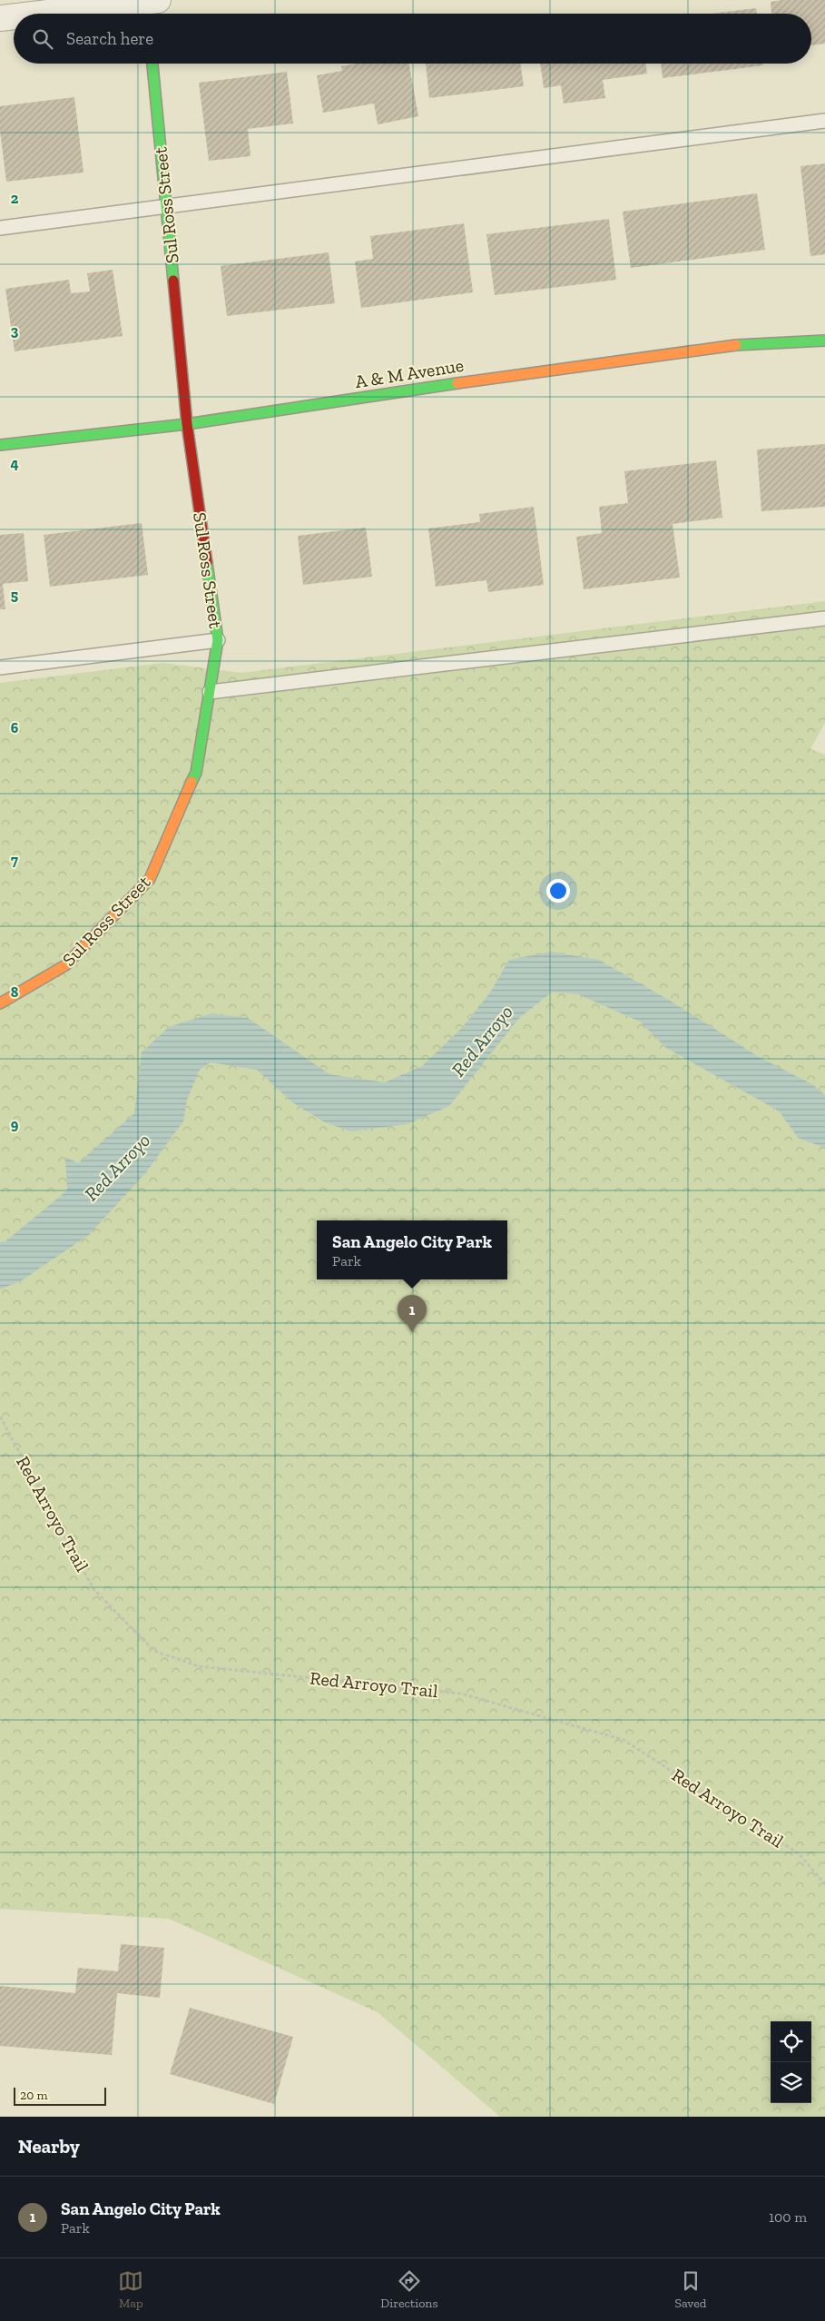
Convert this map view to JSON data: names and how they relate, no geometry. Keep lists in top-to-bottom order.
{
  "streets": {
    "street": ["Sul Ross Street", "A & M Avenue"],
    "path": ["Red Arroyo Trail"]
  },
  "crossings": [
    ["Sul Ross Street", "A & M Avenue"]
  ],
  "water": ["Red Arroyo"],
  "scale_bar": "20 m",
  "page": {
    "search": "Search here",
    "popup": ["San Angelo City Park", "Park"],
    "pins": "1",
    "scale": "20 m",
    "heading": "Nearby",
    "list": [
      {
        "mark": "1",
        "name": "San Angelo City Park",
        "note": "Park",
        "value": "100 m"
      }
    ],
    "nav": ["Map", "Directions", "Saved"]
  },
  "grid": {
    "rows": [
      "2",
      "3",
      "4",
      "5",
      "6",
      "7",
      "8",
      "9"
    ]
  }
}
